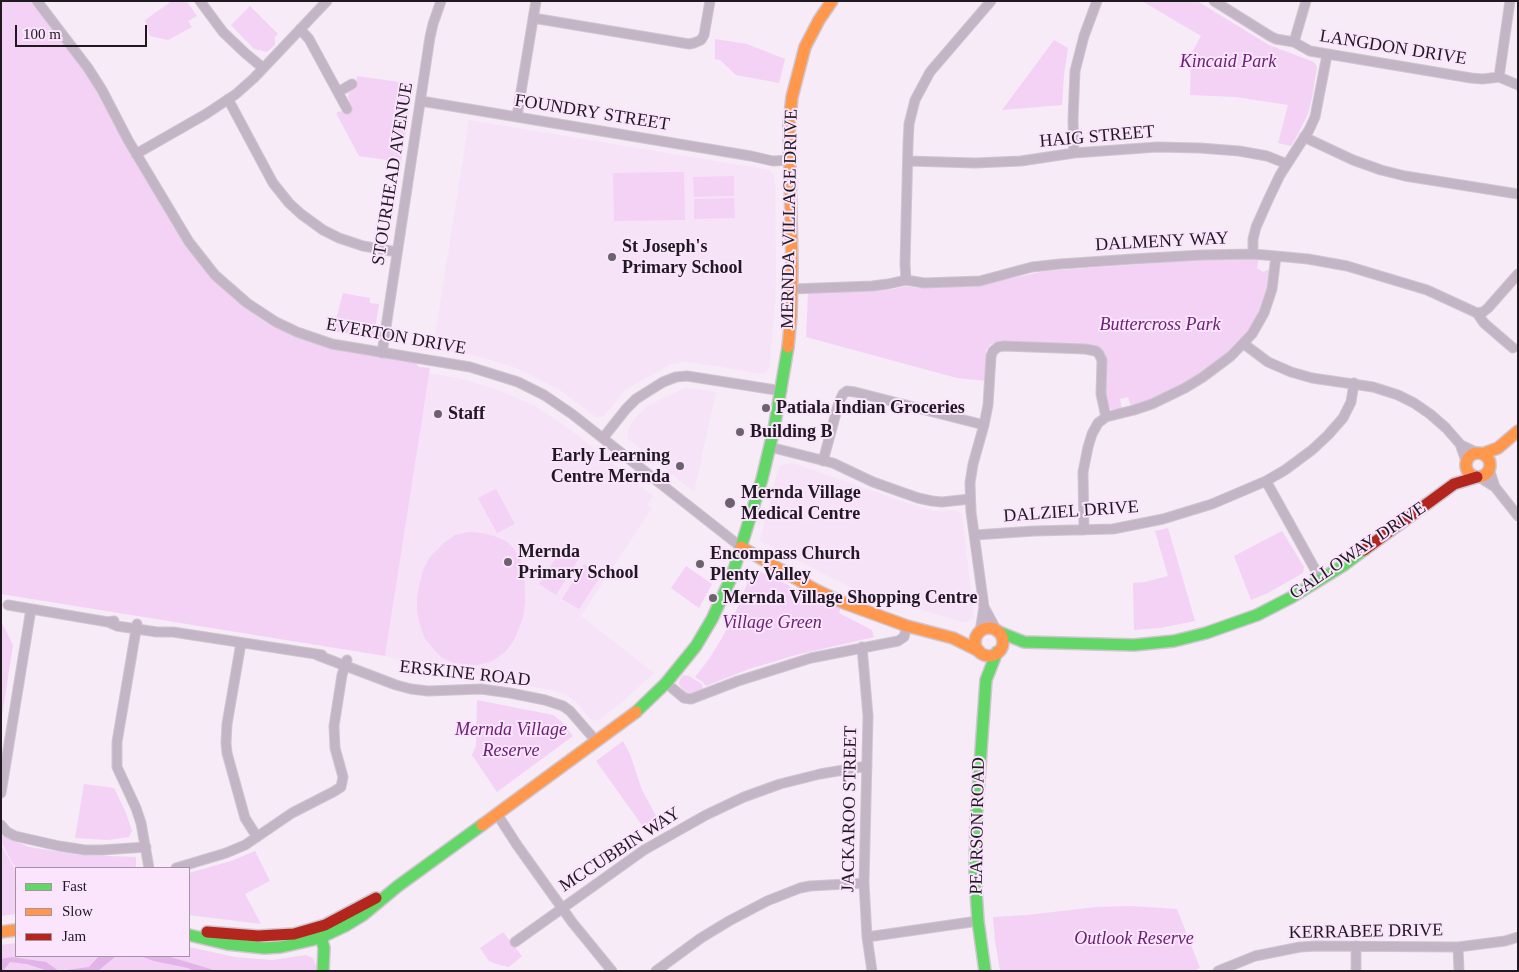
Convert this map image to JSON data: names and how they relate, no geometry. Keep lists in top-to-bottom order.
{
  "streets": {
    "street": [
      "LANGDON DRIVE",
      "FOUNDRY STREET",
      "HAIG STREET",
      "STOURHEAD AVENUE",
      "MERNDA VILLAGE DRIVE",
      "DALMENY WAY",
      "EVERTON DRIVE",
      "DALZIEL DRIVE",
      "GALLOWAY DRIVE",
      "ERSKINE ROAD",
      "JACKAROO STREET",
      "PEARSON ROAD",
      "MCCUBBIN WAY",
      "KERRABEE DRIVE"
    ]
  },
  "crossings": [
    ["FOUNDRY STREET", "STOURHEAD AVENUE"],
    ["FOUNDRY STREET", "MERNDA VILLAGE DRIVE"],
    ["STOURHEAD AVENUE", "EVERTON DRIVE"],
    ["MERNDA VILLAGE DRIVE", "DALMENY WAY"],
    ["MERNDA VILLAGE DRIVE", "EVERTON DRIVE"],
    ["MERNDA VILLAGE DRIVE", "ERSKINE ROAD"],
    ["GALLOWAY DRIVE", "PEARSON ROAD"],
    ["JACKAROO STREET", "MCCUBBIN WAY"]
  ],
  "parks": [
    "Kincaid Park",
    "Buttercross Park",
    "Village Green",
    "Mernda Village Reserve",
    "Outlook Reserve"
  ],
  "places": [
    "St Joseph's Primary School",
    "Patiala Indian Groceries",
    "Staff",
    "Building B",
    "Early Learning Centre Mernda",
    "Mernda Village Medical Centre",
    "Mernda Primary School",
    "Encompass Church Plenty Valley",
    "Mernda Village Shopping Centre"
  ],
  "legend": ["Fast", "Slow", "Jam"],
  "scale_bar": "100 m"
}
